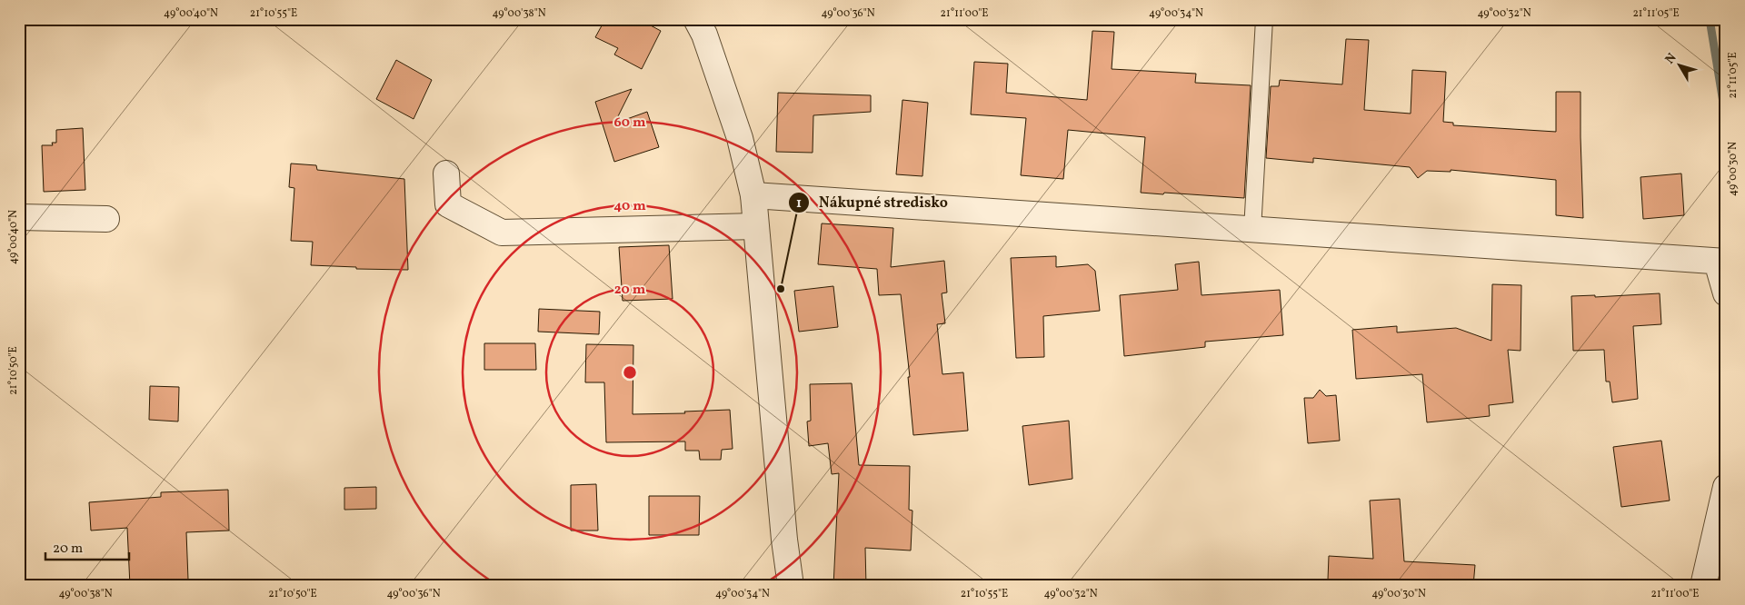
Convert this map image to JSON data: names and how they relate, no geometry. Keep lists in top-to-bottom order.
{
  "places": ["Nákupné stredisko"],
  "scale_bar": "20 m",
  "north": "top left",
  "coordinates": [
    "49°00'40\"N",
    "21°10'55\"E",
    "49°00'38\"N",
    "49°00'36\"N",
    "21°11'00\"E",
    "49°00'34\"N",
    "49°00'32\"N",
    "21°11'05\"E",
    "49°00'30\"N",
    "21°10'50\"E"
  ],
  "rings": ["60 m", "40 m", "20 m"]
}
